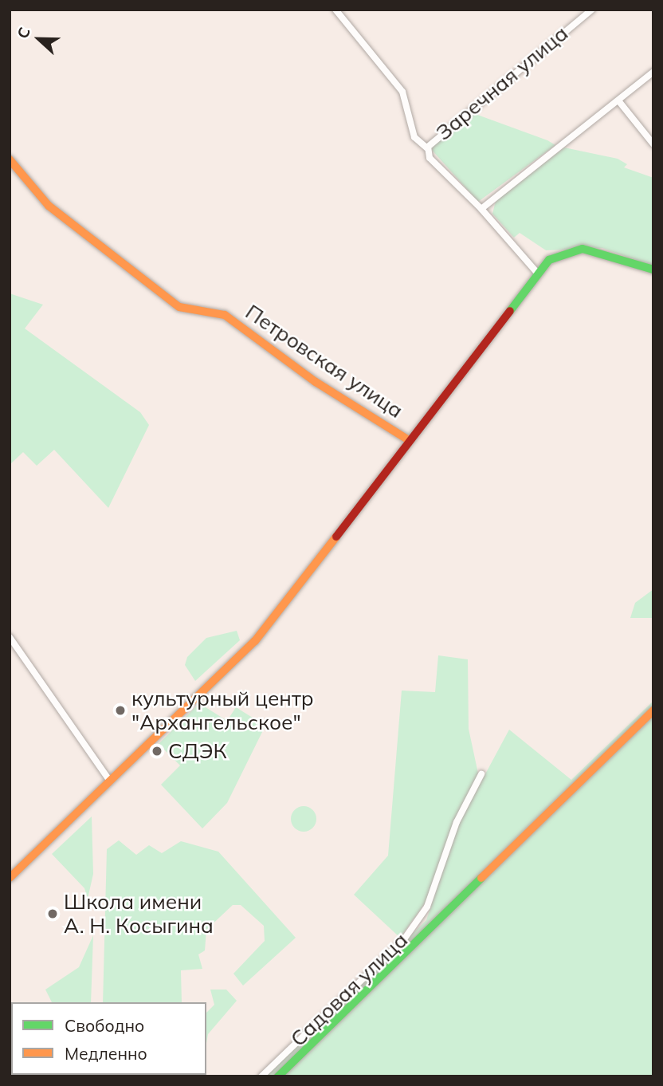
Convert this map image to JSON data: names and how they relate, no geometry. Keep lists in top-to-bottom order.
{
  "streets": {
    "street": ["Заречная улица", "Петровская улица", "Садовая улица"]
  },
  "places": ["культурный центр \"Архангельское\"", "СДЭК", "Школа имени А. Н. Косыгина"],
  "legend": ["Свободно", "Медленно"],
  "north": "left"
}
